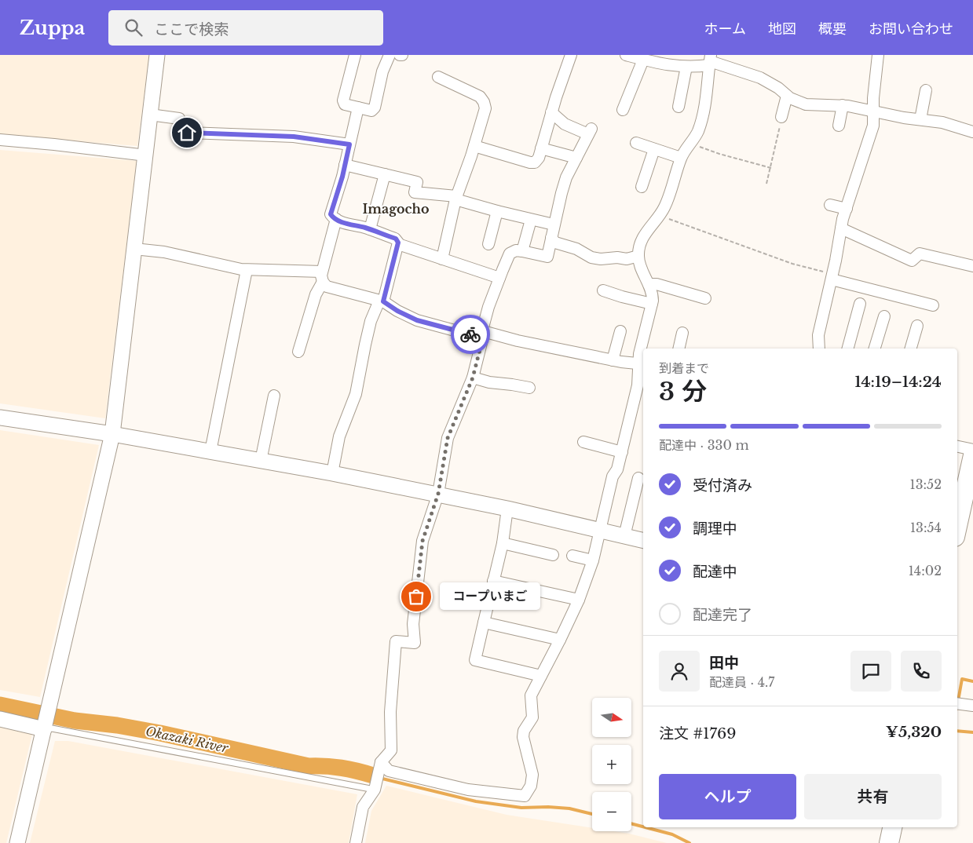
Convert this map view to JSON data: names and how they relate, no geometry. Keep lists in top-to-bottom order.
{
  "districts": ["Imagocho"],
  "water": ["Okazaki River"],
  "places": ["コープいまご"],
  "north": "right",
  "page": {
    "header": "Zuppa",
    "search": "ここで検索",
    "nav": [
      "ホーム",
      "地図",
      "概要",
      "お問い合わせ"
    ],
    "heading": ["3 分", "到着まで", "14:19–14:24"],
    "panel": [
      "田中",
      "配達員 · 4.7",
      "注文 #1769",
      "¥5,320"
    ],
    "bar": "配達中 · 330 m",
    "list": [
      ["受付済み", "13:52"],
      ["調理中", "13:54"],
      ["配達中", "14:02"],
      "配達完了"
    ],
    "bubble": "コープいまご",
    "map_buttons": ["+", "−"],
    "buttons": ["ヘルプ", "共有"]
  }
}
